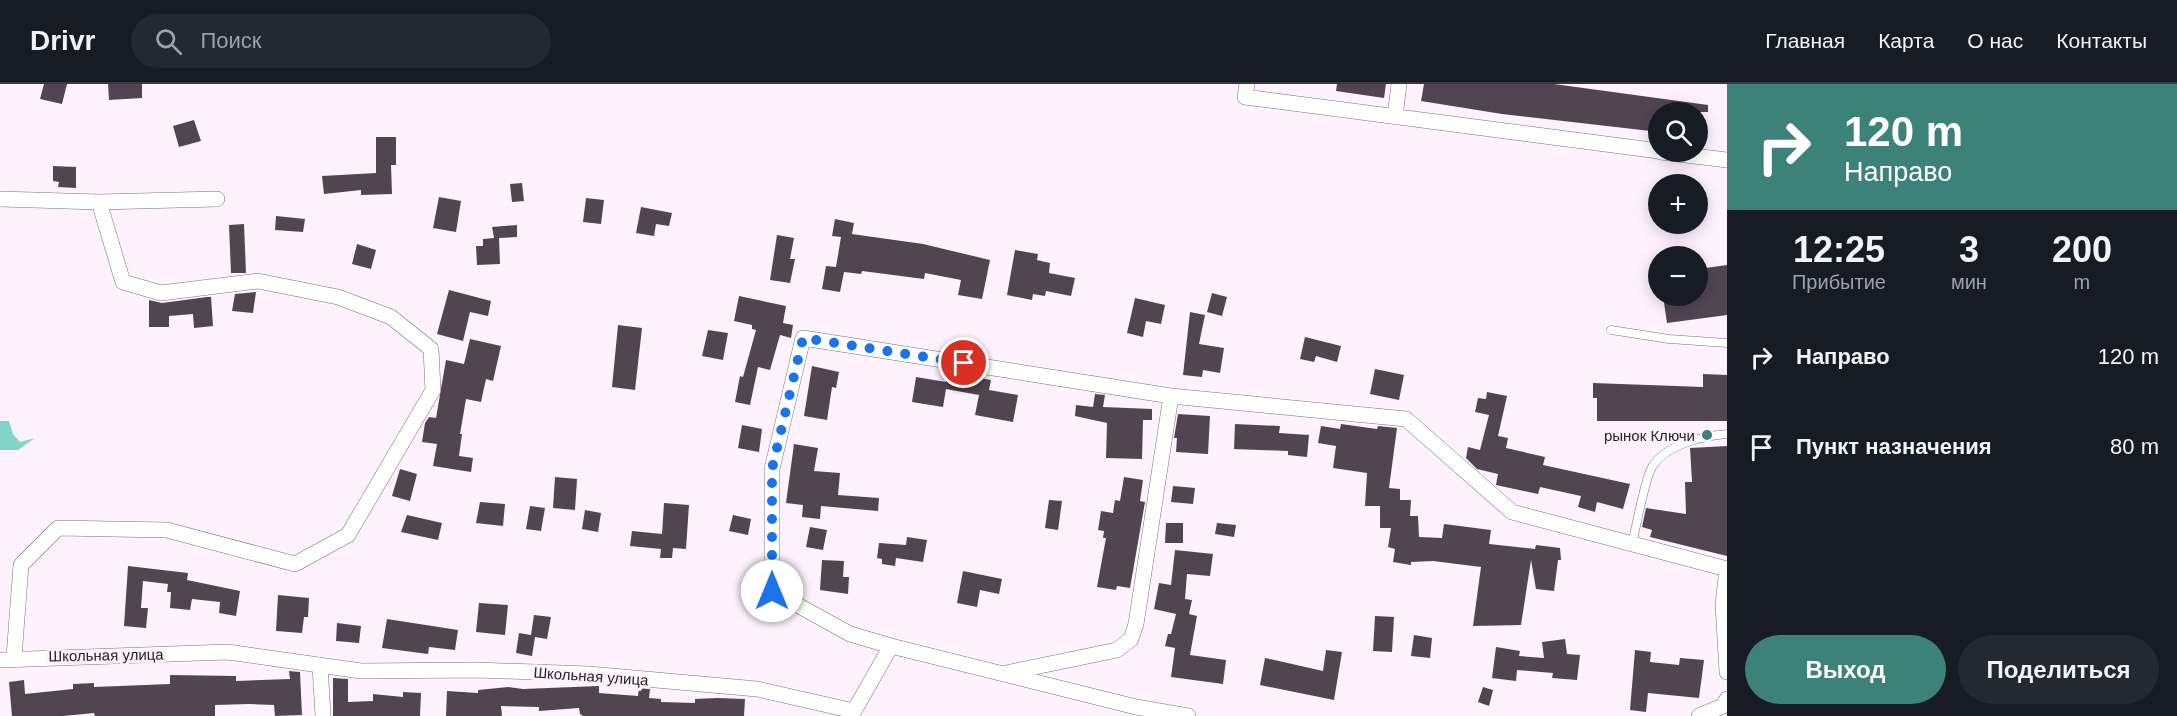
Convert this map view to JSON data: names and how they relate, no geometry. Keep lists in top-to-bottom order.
{
  "streets": {
    "street": ["Школьная улица"]
  },
  "places": ["рынок Ключи"],
  "page": {
    "header": "Drivr",
    "search": "Поиск",
    "nav": [
      "Главная",
      "Карта",
      "О нас",
      "Контакты"
    ],
    "turn": ["120 m", "Направо"],
    "map_buttons": ["+", "−"],
    "eta": [
      "12:25",
      "Прибытие",
      "3",
      "мин",
      "200",
      "m"
    ],
    "list": [
      {
        "name": "Направо",
        "value": "120 m"
      },
      {
        "name": "Пункт назначения",
        "value": "80 m"
      }
    ],
    "buttons": ["Выход", "Поделиться"]
  }
}
